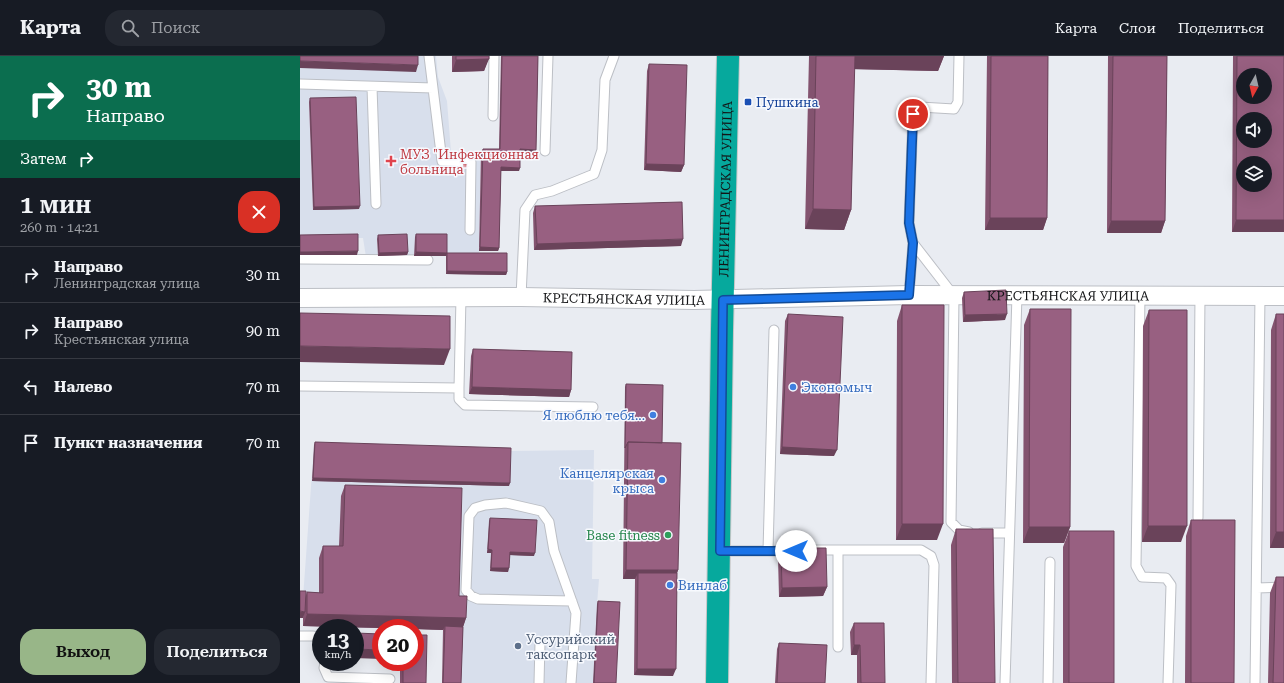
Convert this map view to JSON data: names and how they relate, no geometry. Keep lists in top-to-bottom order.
{
  "streets": {
    "highway": ["ЛЕНИНГРАДСКАЯ УЛИЦА"],
    "street": ["КРЕСТЬЯНСКАЯ УЛИЦА"]
  },
  "crossings": [
    ["ЛЕНИНГРАДСКАЯ УЛИЦА", "КРЕСТЬЯНСКАЯ УЛИЦА"]
  ],
  "places": {
    "transit": ["Пушкина"],
    "health": ["МУЗ \"Инфекционная больница\""],
    "other": [
      "Экономыч",
      "Я люблю тебя...",
      "Канцелярская крыса",
      "Base fitness",
      "Винлаб",
      "Уссурийский таксопарк"
    ]
  },
  "north": "bottom",
  "page": {
    "header": "Карта",
    "search": "Поиск",
    "nav": ["Карта", "Слои", "Поделиться"],
    "turn": ["30 m", "Направо"],
    "then": "Затем",
    "heading": ["1 мин", "260 m · 14:21"],
    "list": [
      {
        "name": "Направо",
        "note": "Ленинградская улица",
        "value": "30 m"
      },
      {
        "name": "Направо",
        "note": "Крестьянская улица",
        "value": "90 m"
      },
      {
        "name": "Налево",
        "value": "70 m"
      },
      {
        "name": "Пункт назначения",
        "value": "70 m"
      }
    ],
    "speed": "13 km/h",
    "limit": "20",
    "buttons": ["Выход", "Поделиться"]
  }
}
